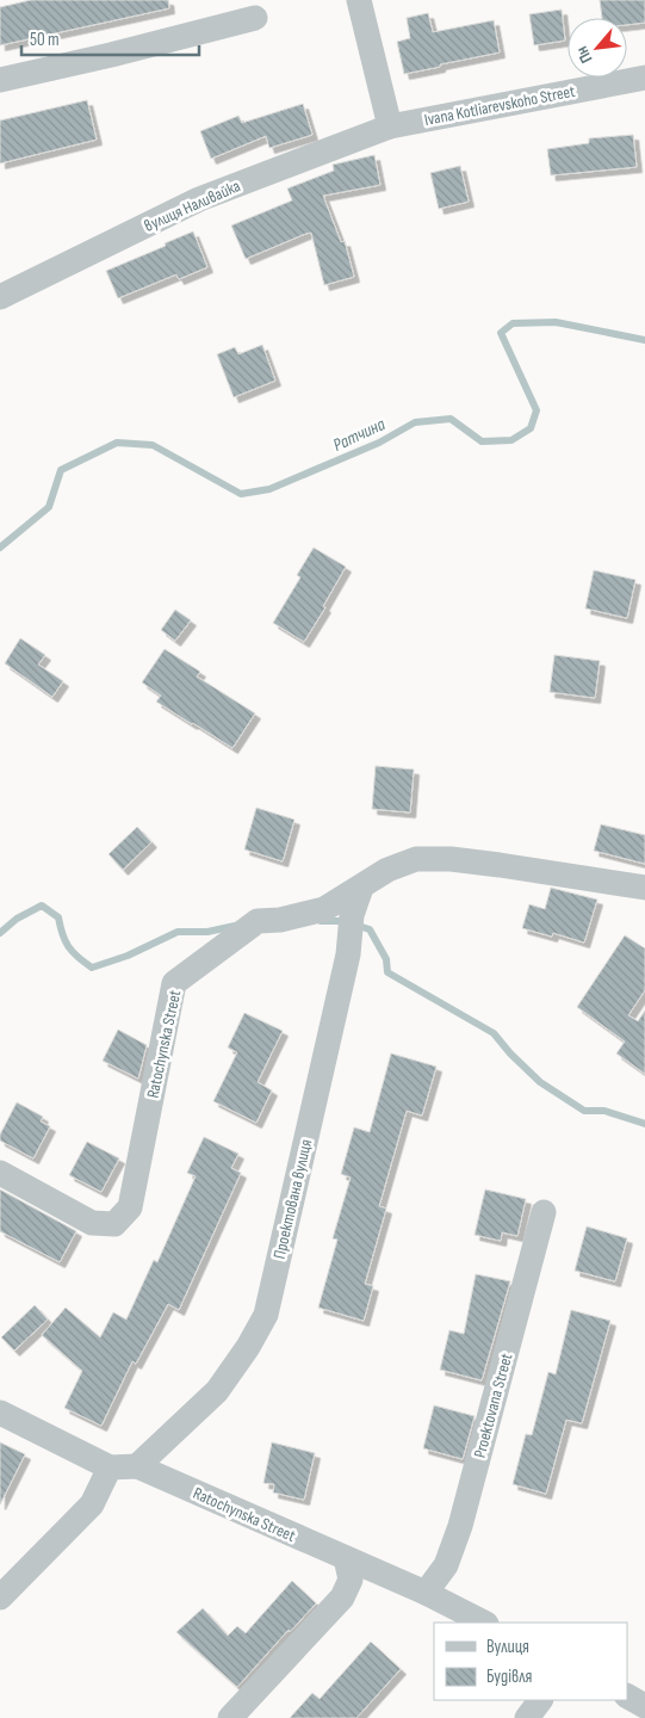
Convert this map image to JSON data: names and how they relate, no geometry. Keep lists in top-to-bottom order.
{
  "streets": {
    "street": [
      "Ivana Kotliarevskoho Street",
      "вулиця Наливайка",
      "Ratochynska Street",
      "Проектована вулиця",
      "Proektovana Street"
    ]
  },
  "crossings": [
    ["Ivana Kotliarevskoho Street", "вулиця Наливайка"],
    ["Ratochynska Street", "Проектована вулиця"],
    ["Ratochynska Street", "Proektovana Street"]
  ],
  "water": ["Ратчина"],
  "legend": ["Вулиця", "Будівля"],
  "scale_bar": "50 m",
  "north": "bottom left"
}
